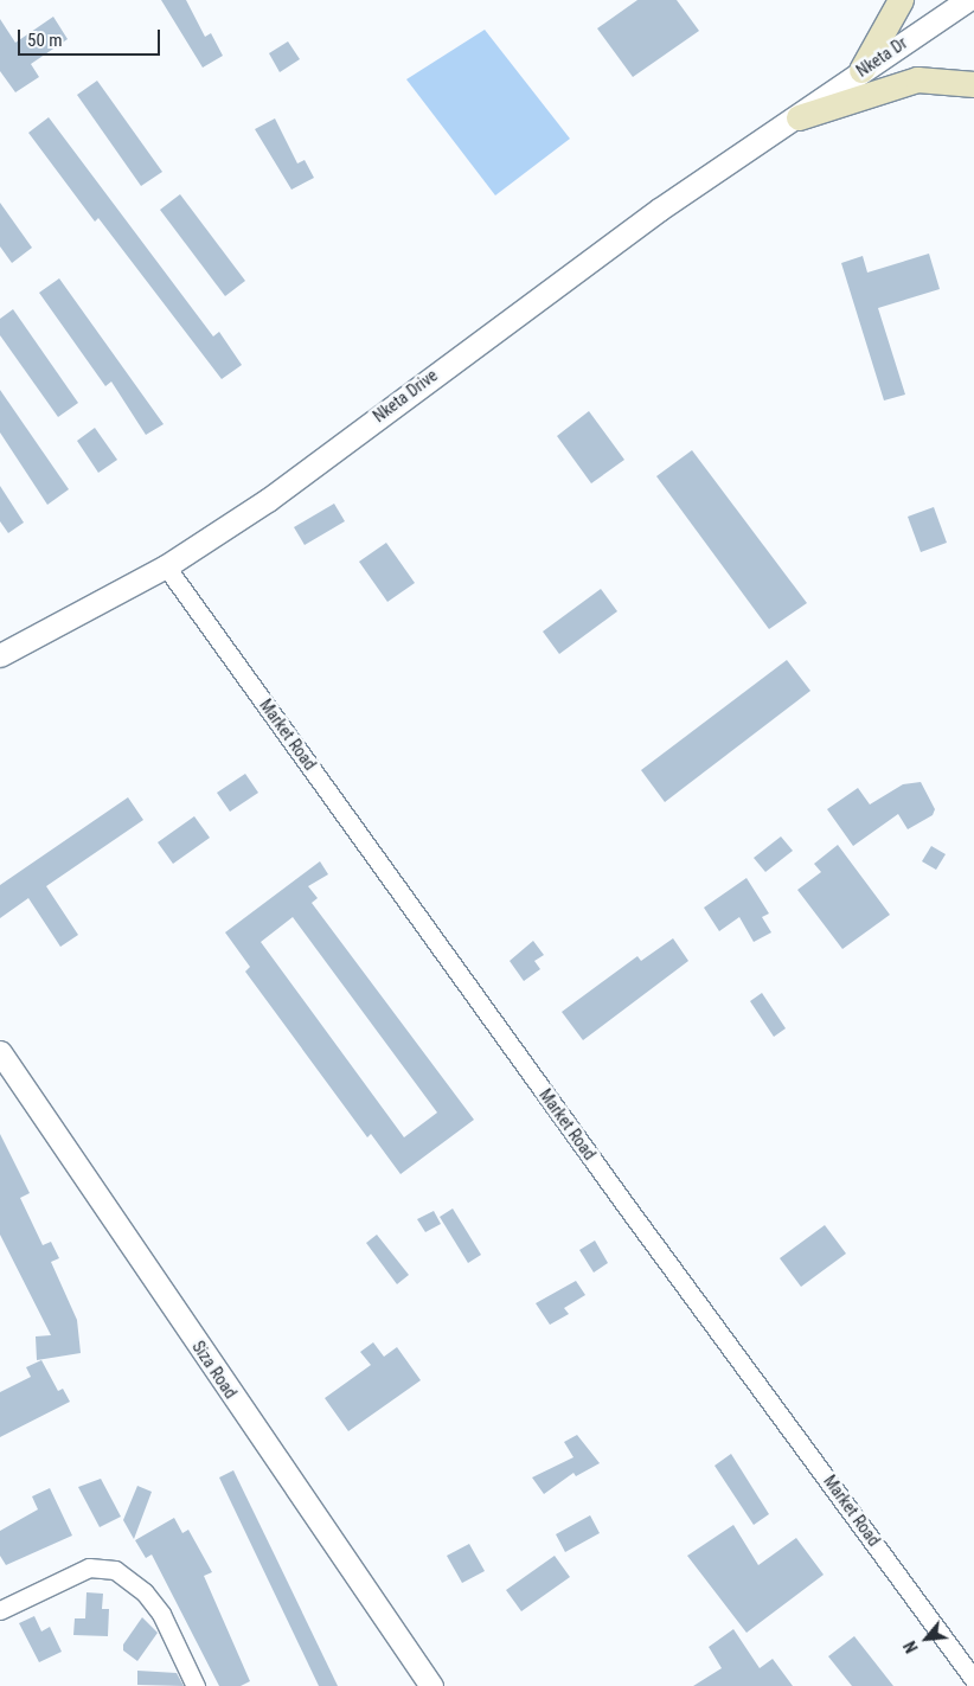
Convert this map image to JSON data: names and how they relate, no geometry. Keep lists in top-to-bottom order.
{
  "streets": {
    "street": [
      "Nketa Dr",
      "Nketa Drive",
      "Market Road",
      "Siza Road"
    ]
  },
  "crossings": [
    ["Nketa Dr", "Nketa Drive"],
    ["Nketa Drive", "Market Road"]
  ],
  "scale_bar": "50 m",
  "north": "bottom left"
}
